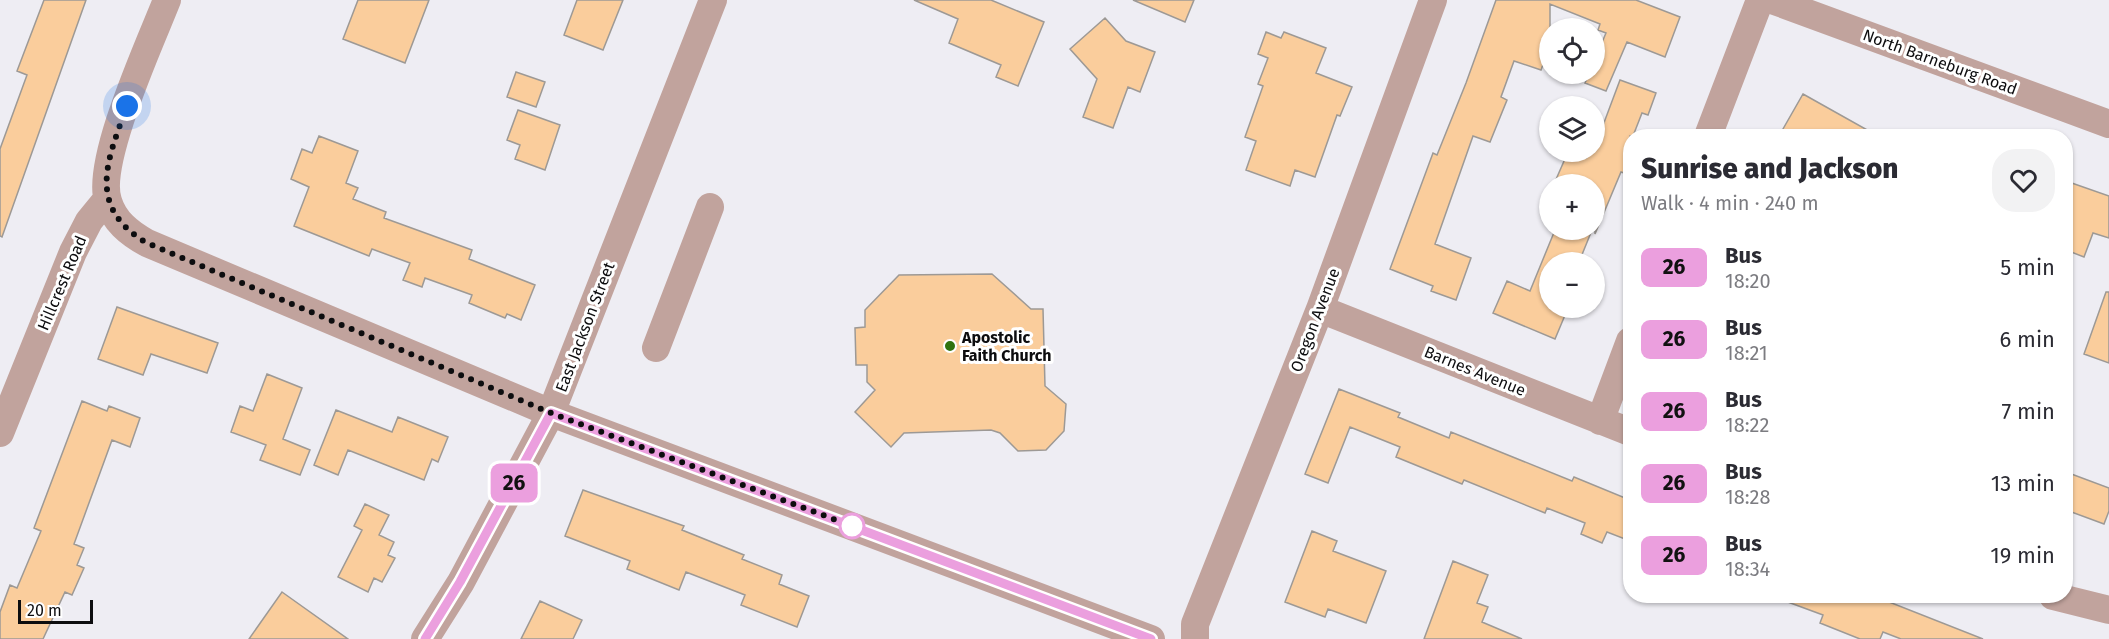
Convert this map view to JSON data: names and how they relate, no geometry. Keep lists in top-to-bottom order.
{
  "streets": {
    "street": [
      "North Barneburg Road",
      "Hillcrest Road",
      "Oregon Avenue",
      "East Jackson Street",
      "Barnes Avenue"
    ]
  },
  "crossings": [
    ["Oregon Avenue", "Barnes Avenue"]
  ],
  "places": ["Apostolic Faith Church"],
  "lines": ["bus line 26"],
  "scale_bar": "20 m",
  "page": {
    "on_map": "26",
    "map_buttons": ["+", "−"],
    "heading": ["Sunrise and Jackson", "Walk · 4 min · 240 m"],
    "list": [
      {
        "mark": "26",
        "name": "Bus",
        "note": "18:20",
        "value": "5 min"
      },
      {
        "mark": "26",
        "name": "Bus",
        "note": "18:21",
        "value": "6 min"
      },
      {
        "mark": "26",
        "name": "Bus",
        "note": "18:22",
        "value": "7 min"
      },
      {
        "mark": "26",
        "name": "Bus",
        "note": "18:28",
        "value": "13 min"
      },
      {
        "mark": "26",
        "name": "Bus",
        "note": "18:34",
        "value": "19 min"
      }
    ],
    "scale": "20 m"
  }
}
